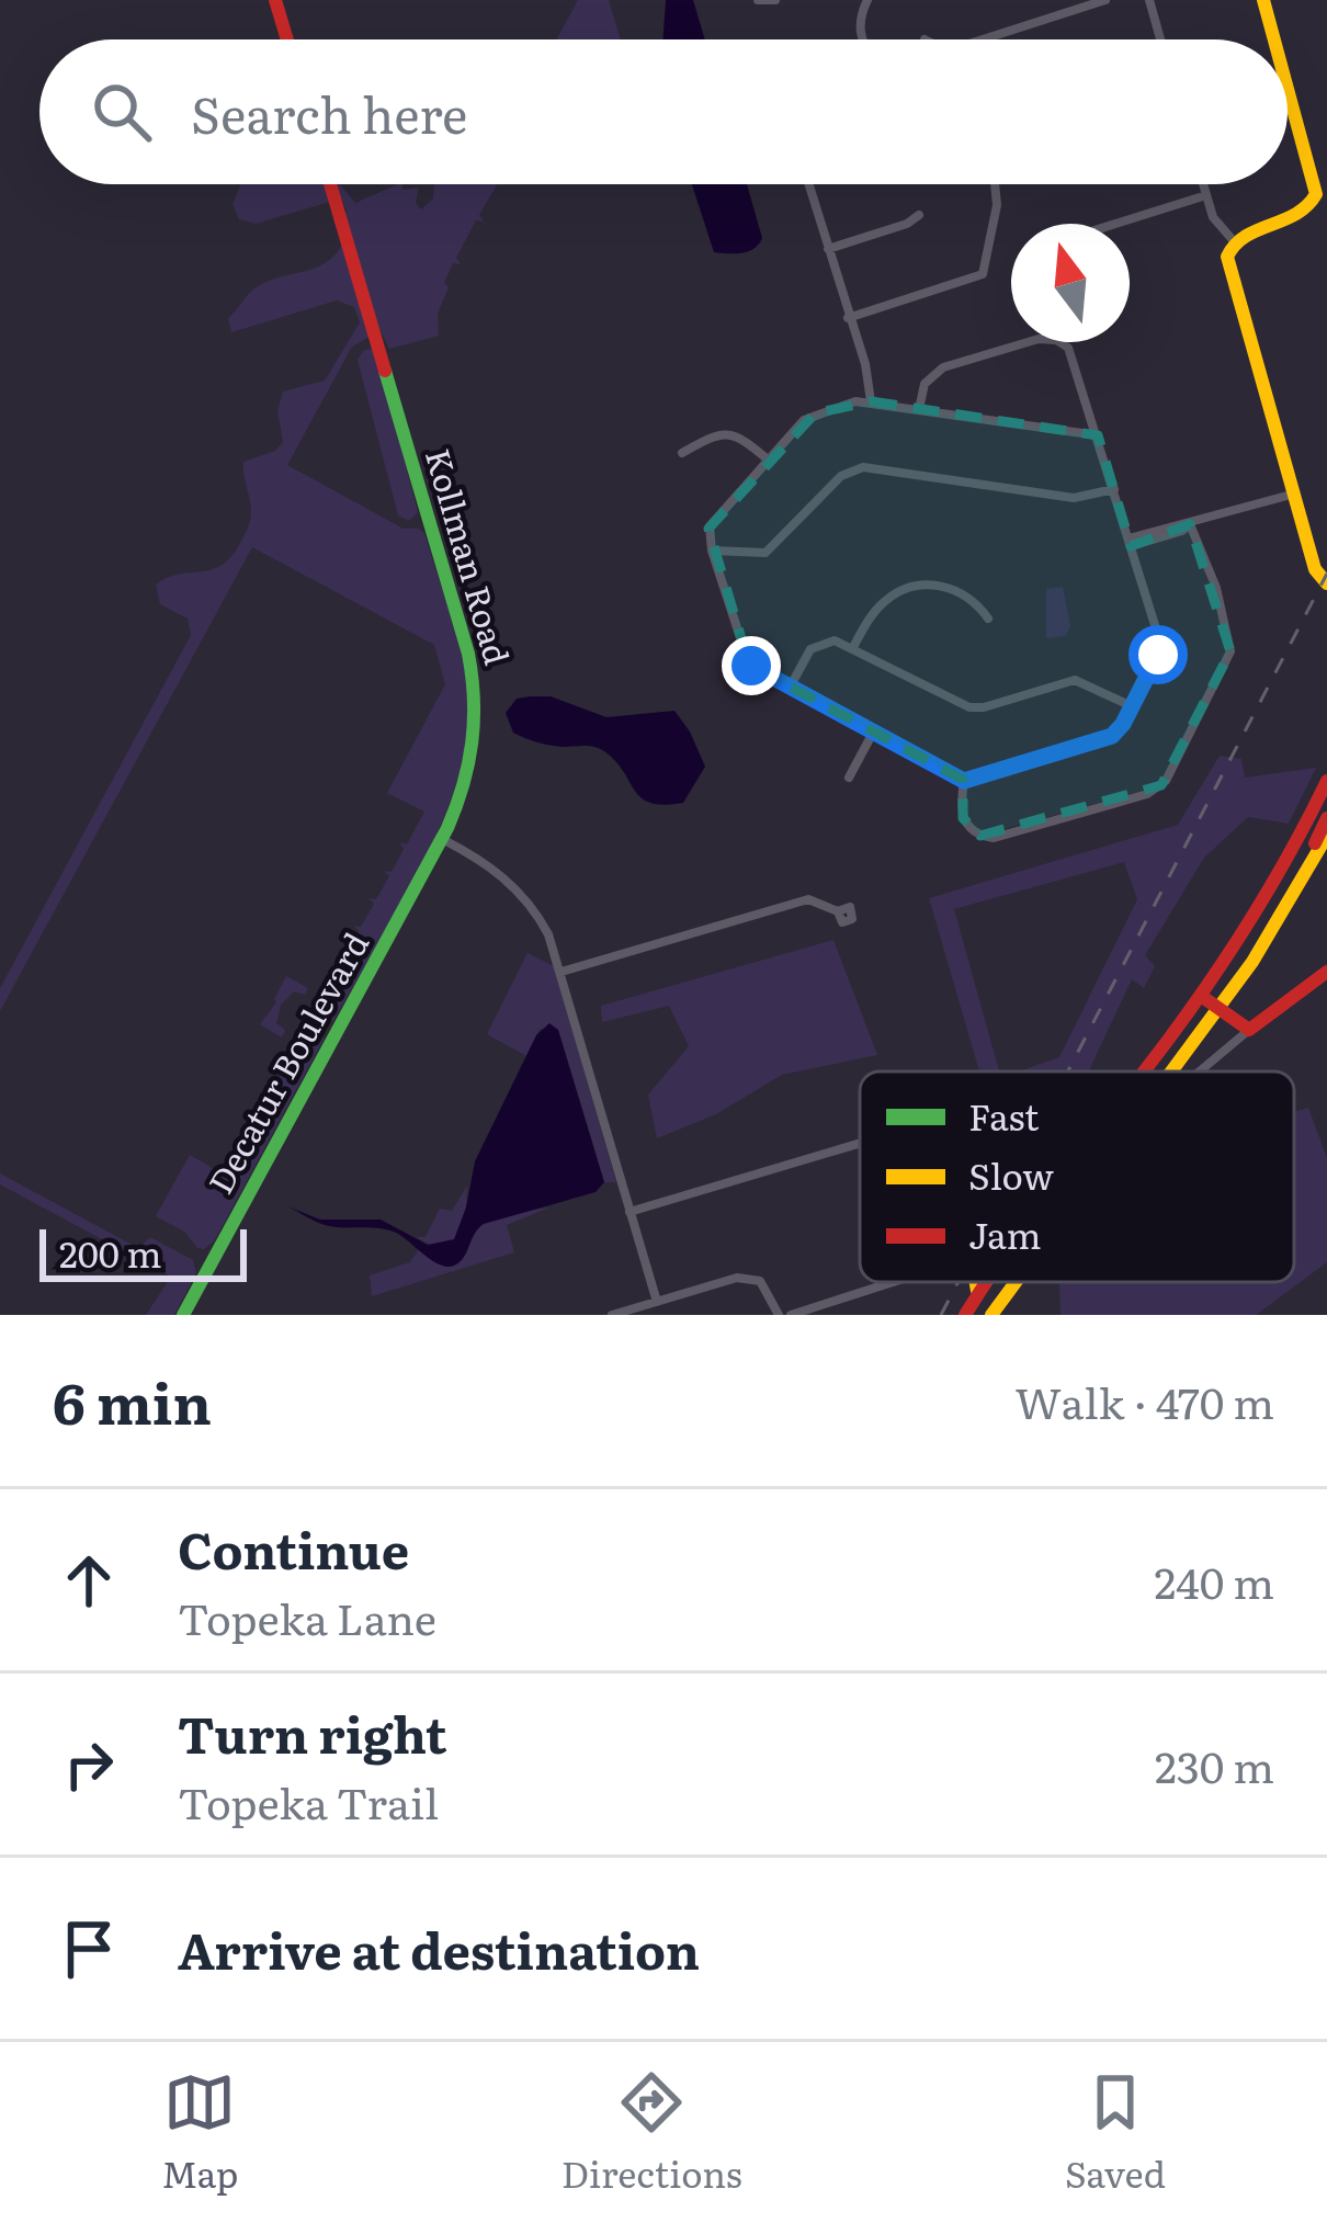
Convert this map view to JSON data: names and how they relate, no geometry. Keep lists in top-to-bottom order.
{
  "streets": {
    "street": ["Kollman Road", "Decatur Boulevard"]
  },
  "crossings": [
    ["Kollman Road", "Decatur Boulevard"]
  ],
  "legend": ["Fast", "Slow", "Jam"],
  "scale_bar": "200 m",
  "north": "top",
  "page": {
    "search": "Search here",
    "scale": "200 m",
    "heading": ["6 min", "Walk · 470 m"],
    "list": [
      ["Continue", "Topeka Lane", "240 m"],
      ["Turn right", "Topeka Trail", "230 m"],
      "Arrive at destination"
    ],
    "nav": ["Map", "Directions", "Saved"]
  }
}
